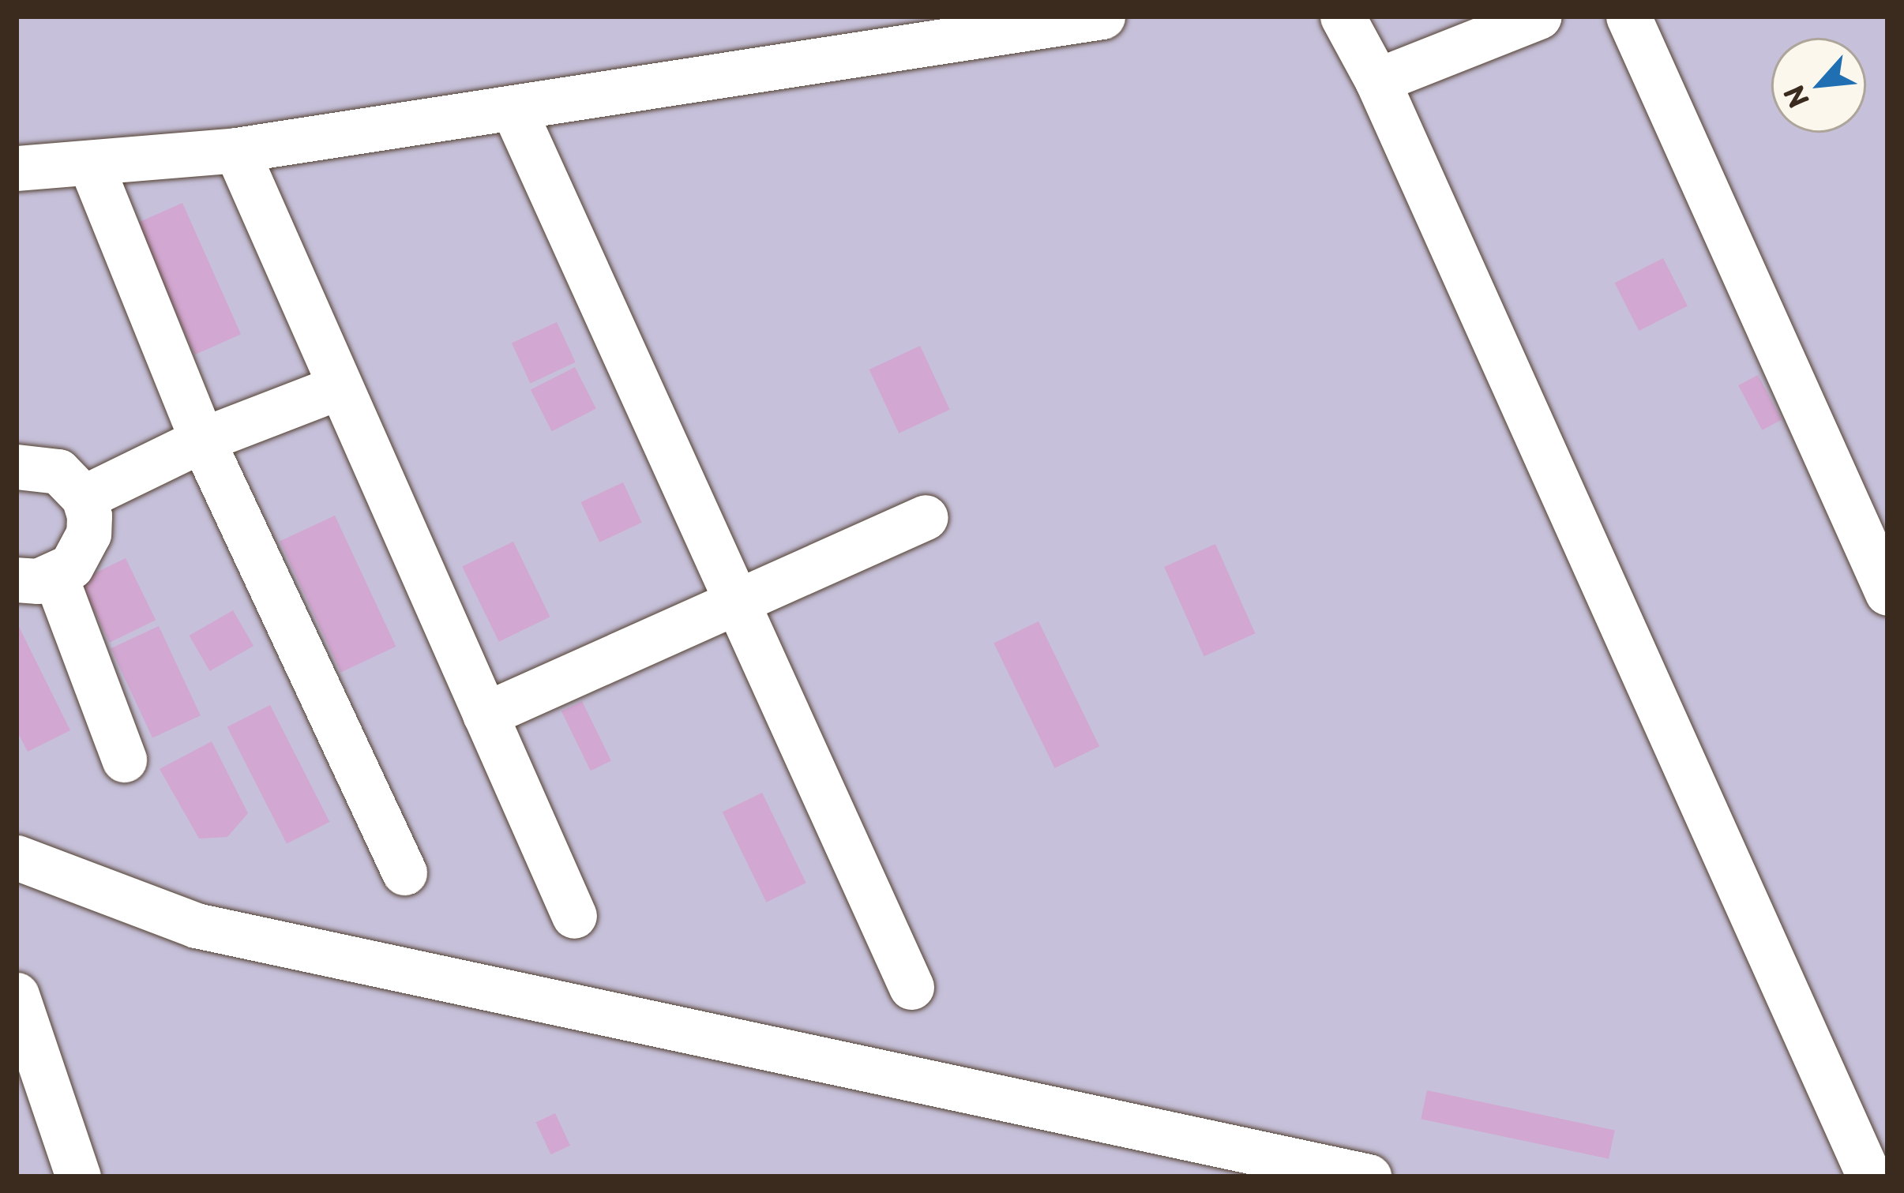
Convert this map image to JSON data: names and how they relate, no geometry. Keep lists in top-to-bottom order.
{
  "north": "bottom left"
}
